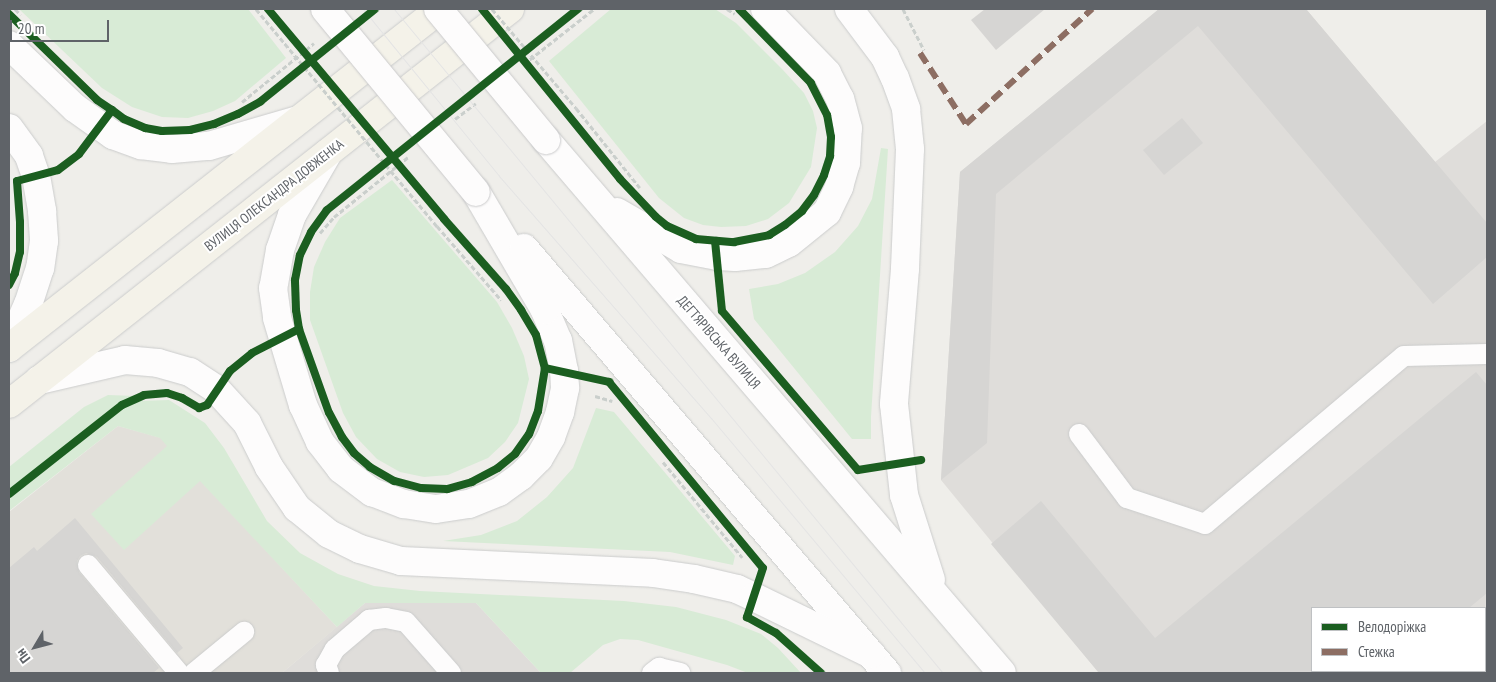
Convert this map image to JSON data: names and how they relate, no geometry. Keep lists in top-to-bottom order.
{
  "streets": {
    "main road": ["ВУЛИЦЯ ОЛЕКСАНДРА ДОВЖЕНКА", "ДЕГТЯРІВСЬКА ВУЛИЦЯ"]
  },
  "legend": ["Велодоріжка", "Стежка"],
  "scale_bar": "20 m",
  "north": "bottom left"
}
